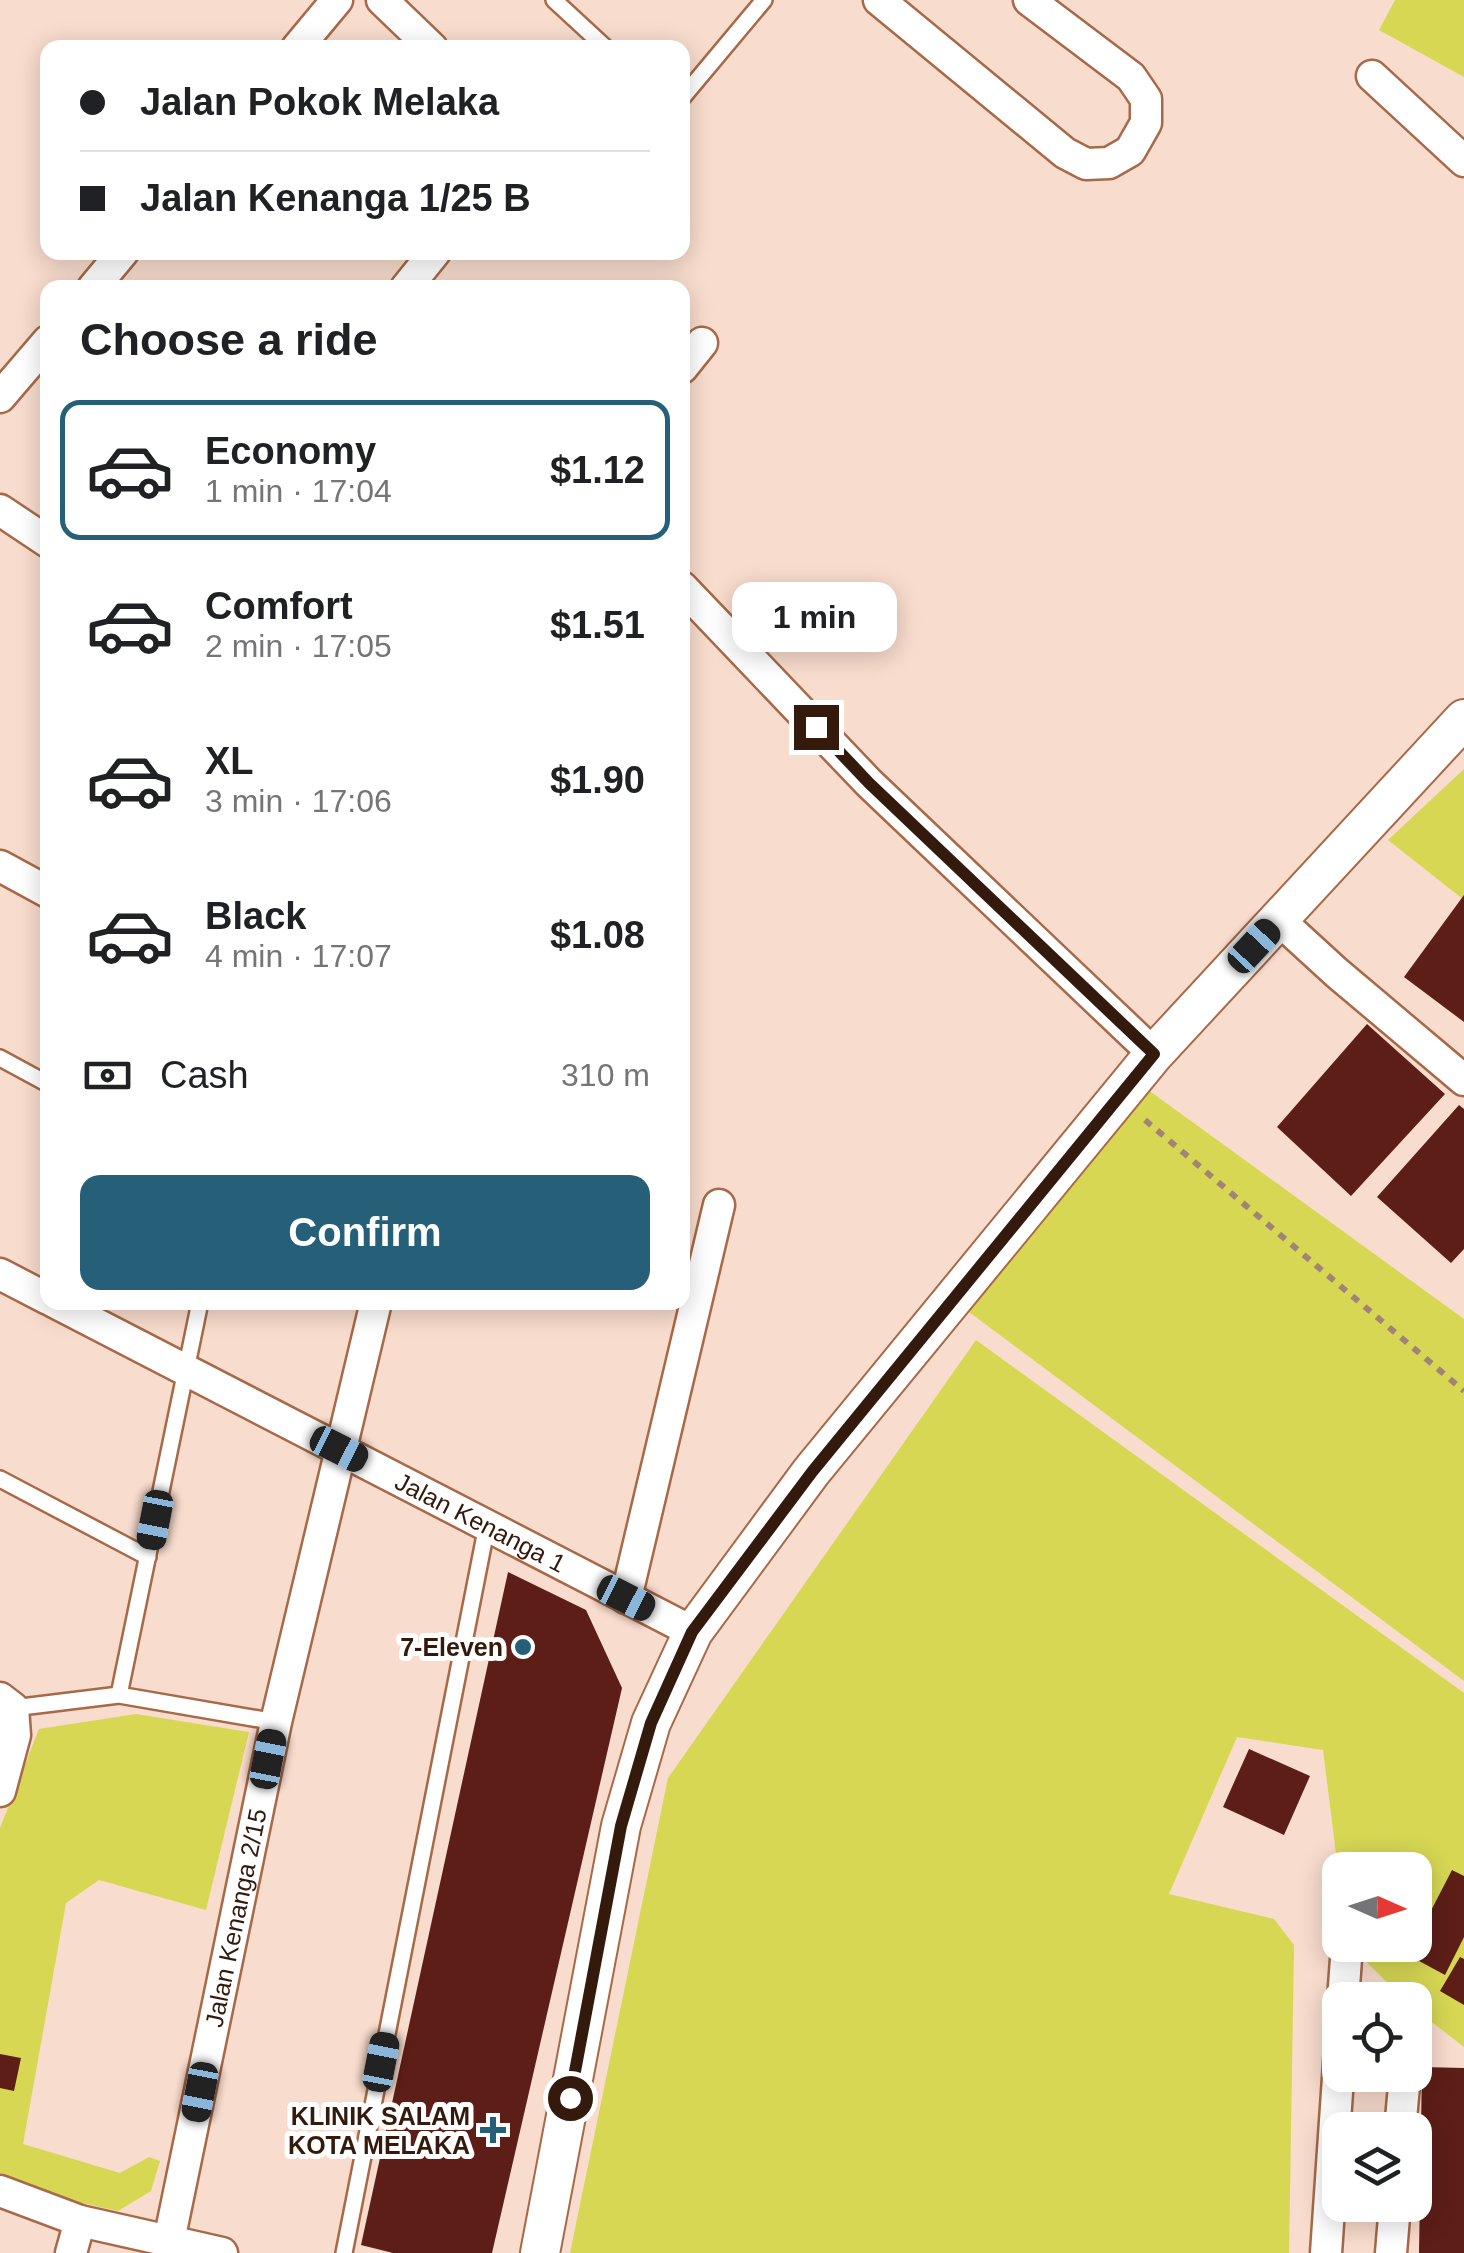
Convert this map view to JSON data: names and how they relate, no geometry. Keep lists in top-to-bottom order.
{
  "streets": {
    "street": ["Jalan Kenanga 1", "Jalan Kenanga 2/15"]
  },
  "crossings": [
    ["Jalan Kenanga 1", "Jalan Kenanga 2/15"]
  ],
  "places": {
    "other": ["7-Eleven"],
    "health": ["KLINIK SALAM KOTA MELAKA"]
  },
  "north": "right",
  "page": {
    "banner": ["Jalan Pokok Melaka", "Jalan Kenanga 1/25 B"],
    "heading": "Choose a ride",
    "list": [
      {
        "name": "Economy",
        "note": "1 min · 17:04",
        "value": "$1.12"
      },
      {
        "name": "Comfort",
        "note": "2 min · 17:05",
        "value": "$1.51"
      },
      {
        "name": "XL",
        "note": "3 min · 17:06",
        "value": "$1.90"
      },
      {
        "name": "Black",
        "note": "4 min · 17:07",
        "value": "$1.08"
      }
    ],
    "bubble": "1 min",
    "pay": ["Cash", "310 m"],
    "buttons": "Confirm"
  }
}
